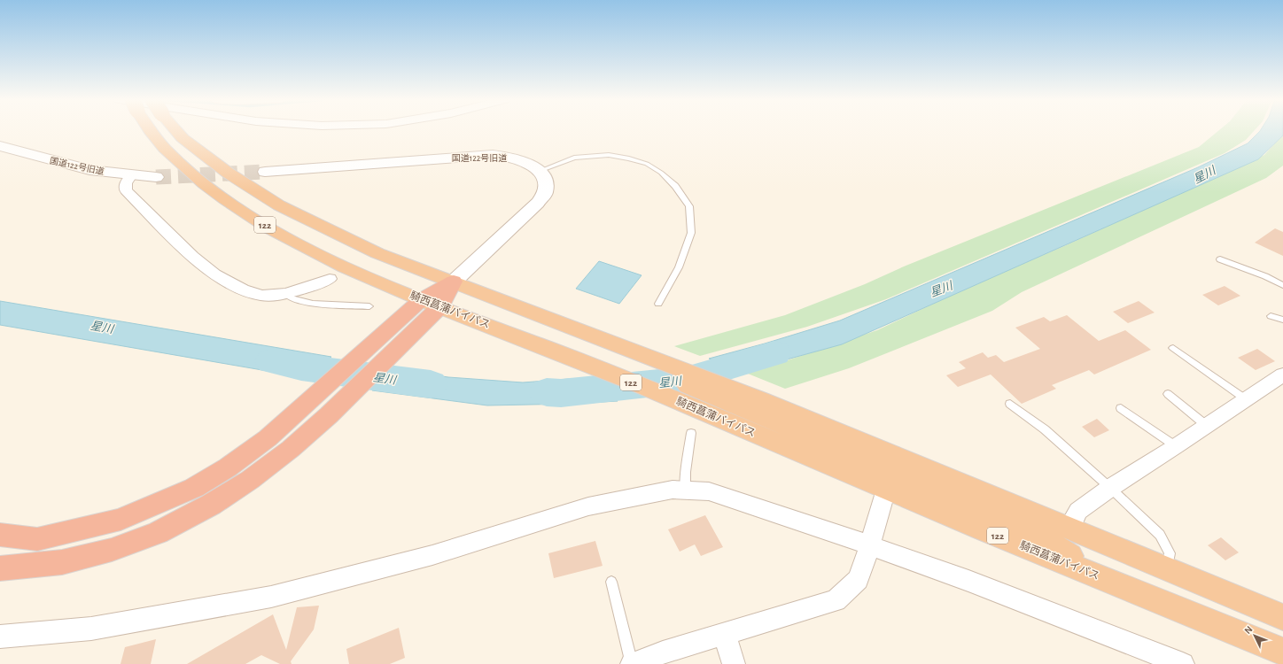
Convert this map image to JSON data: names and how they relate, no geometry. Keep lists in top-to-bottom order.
{
  "streets": {
    "highway": ["122", "騎西菖蒲バイパス"],
    "street": ["国道122号旧道"]
  },
  "water": ["星川"],
  "north": "top left"
}
